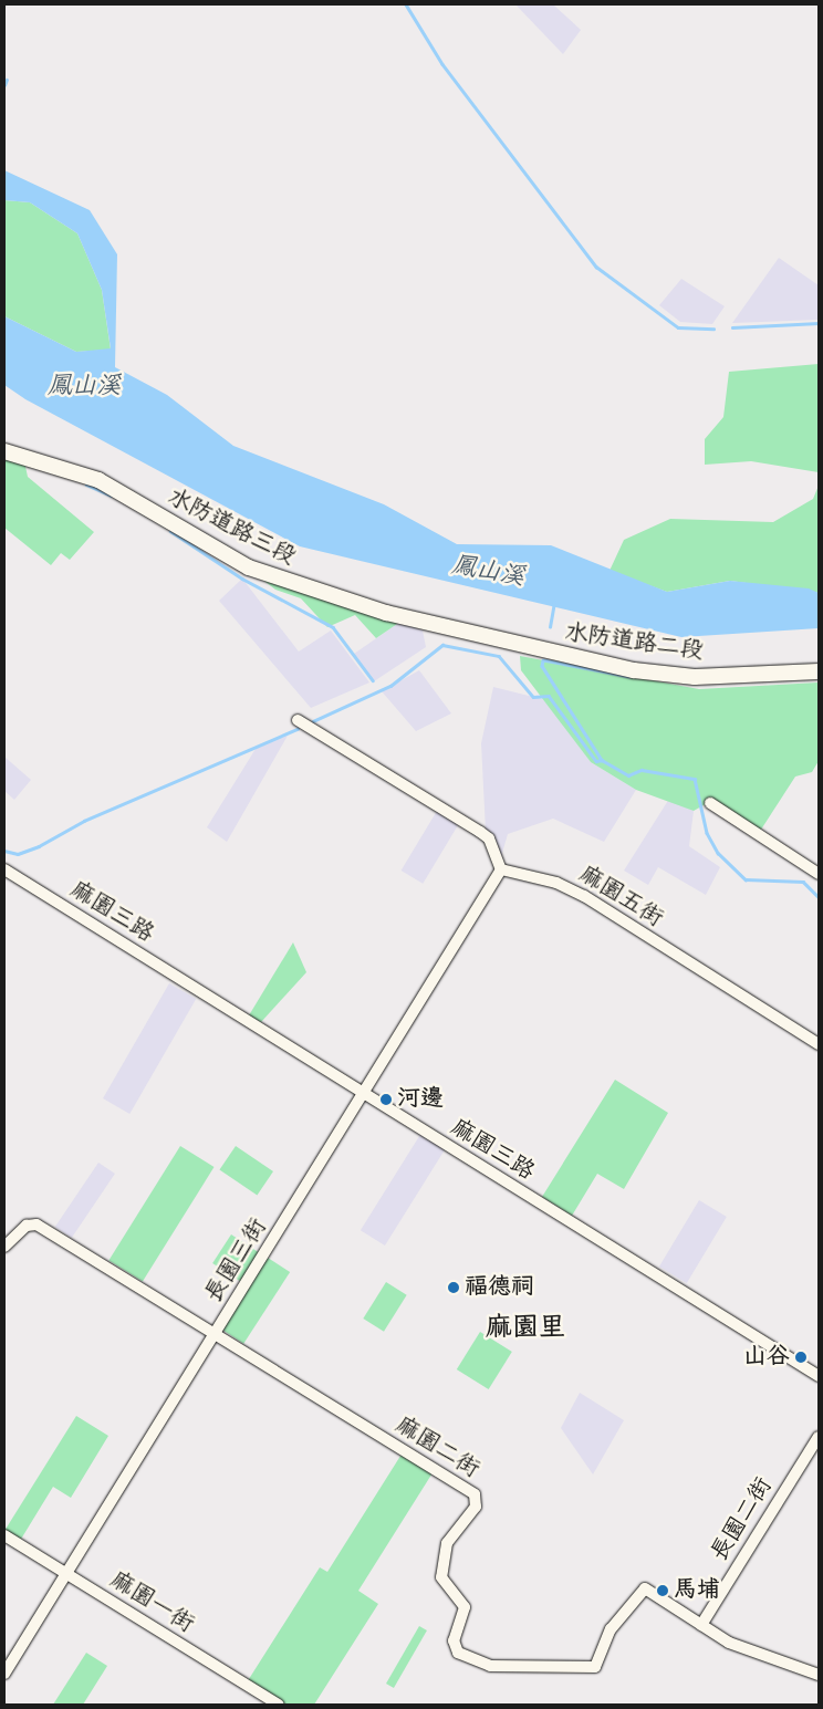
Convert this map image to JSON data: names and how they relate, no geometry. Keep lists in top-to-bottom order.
{
  "streets": {
    "street": [
      "水防道路三段",
      "水防道路二段",
      "麻園五街",
      "麻園三路",
      "長園三街",
      "麻園二街",
      "長園二街",
      "麻園一街"
    ]
  },
  "crossings": [
    ["水防道路三段", "水防道路二段"],
    ["麻園五街", "長園三街"],
    ["麻園三路", "長園三街"],
    ["長園三街", "麻園二街"],
    ["長園三街", "麻園一街"],
    ["麻園二街", "長園二街"]
  ],
  "districts": ["麻園里"],
  "water": ["鳳山溪"],
  "places": [
    "河邊",
    "福德祠",
    "山谷",
    "馬埔"
  ]
}
